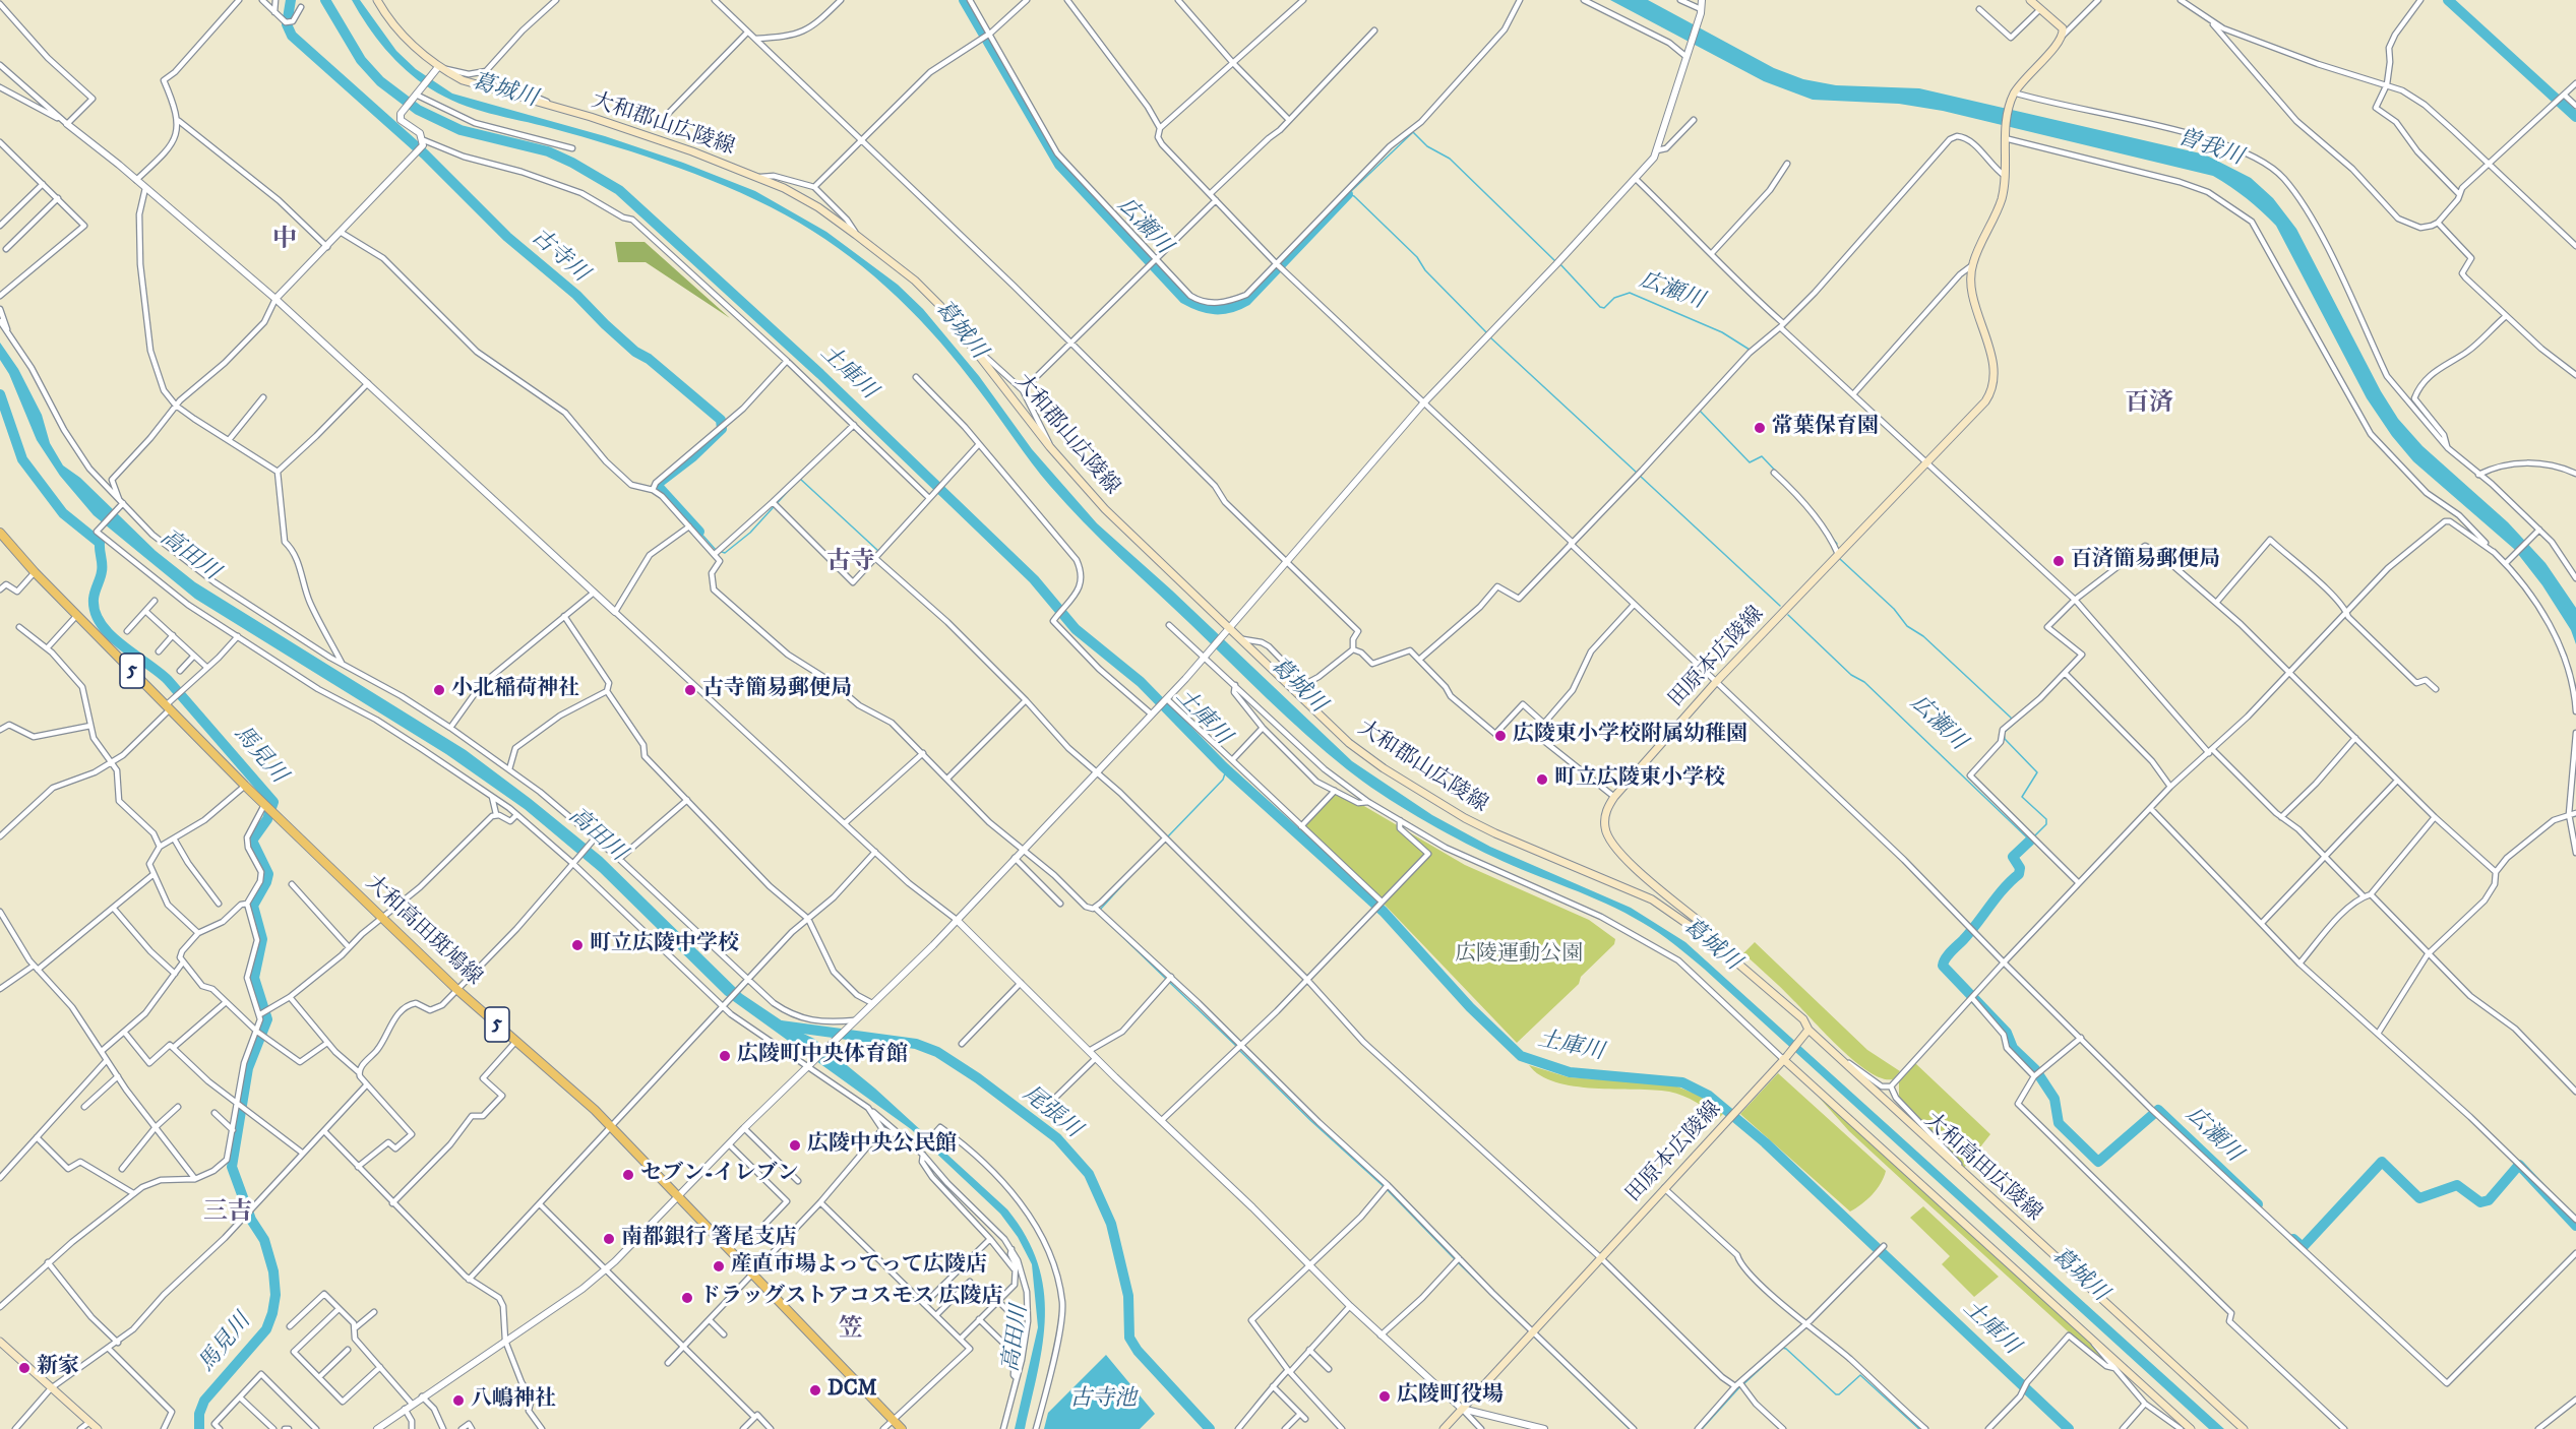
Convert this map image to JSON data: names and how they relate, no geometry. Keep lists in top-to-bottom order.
{
  "streets": {
    "main road": [
      "大和郡山広陵線",
      "田原本広陵線",
      "5",
      "大和高田斑鳩線",
      "大和高田広陵線"
    ]
  },
  "crossings": [
    ["大和郡山広陵線", "田原本広陵線"],
    ["田原本広陵線", "大和高田広陵線"]
  ],
  "districts": [
    "中",
    "百済",
    "古寺",
    "三吉",
    "笠"
  ],
  "water": [
    "葛城川",
    "曽我川",
    "広瀬川",
    "古寺川",
    "土庫川",
    "高田川",
    "馬見川",
    "尾張川",
    "古寺池"
  ],
  "parks": ["広陵運動公園"],
  "places": [
    "常葉保育園",
    "百済簡易郵便局",
    "小北稲荷神社",
    "古寺簡易郵便局",
    "広陵東小学校附属幼稚園",
    "町立広陵東小学校",
    "町立広陵中学校",
    "広陵町中央体育館",
    "広陵中央公民館",
    "セブン-イレブン",
    "南都銀行 箸尾支店",
    "産直市場よってって広陵店",
    "ドラッグストアコスモス 広陵店",
    "新家",
    "DCM",
    "広陵町役場",
    "八嶋神社"
  ]
}
